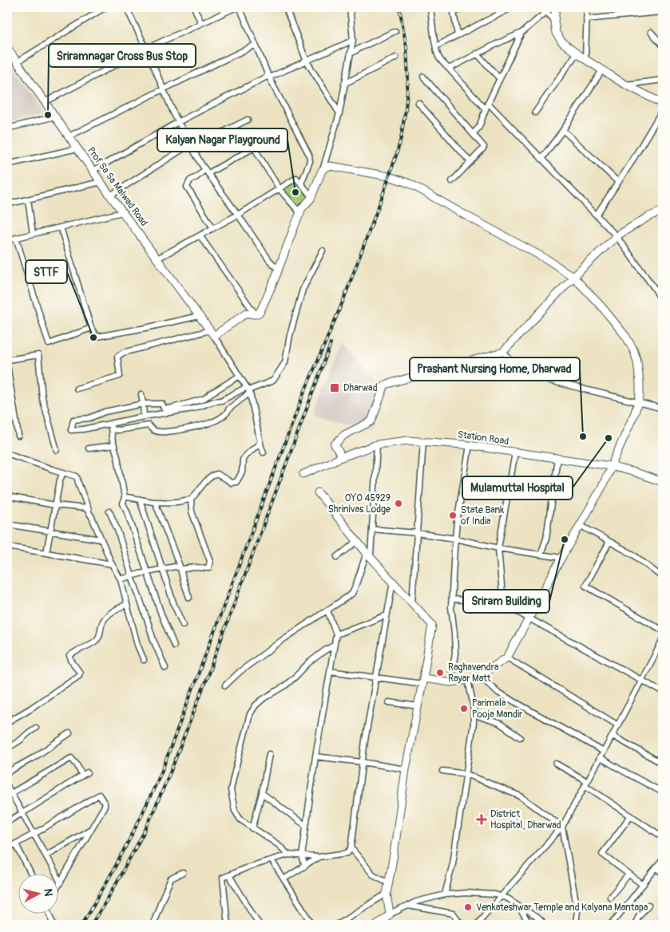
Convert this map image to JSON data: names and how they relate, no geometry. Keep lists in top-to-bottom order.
{
  "streets": {
    "street": ["Prof Sa Sa Malwad Road", "Station Road"]
  },
  "places": {
    "other": [
      "Sriramnagar Cross Bus Stop",
      "Kalyan Nagar Playground",
      "STTF",
      "Prashant Nursing Home, Dharwad",
      "Mulamuttal Hospital",
      "OYO 45929 Shrinivas Lodge",
      "State Bank of India",
      "Sriram Building",
      "Raghavendra Rayar Matt",
      "Parimala Pooja Mandir",
      "Venkateshwar Temple and Kalyana Mantapa"
    ],
    "transit": ["Dharwad"],
    "health": ["District Hospital, Dharwad"]
  },
  "north": "right"
}
